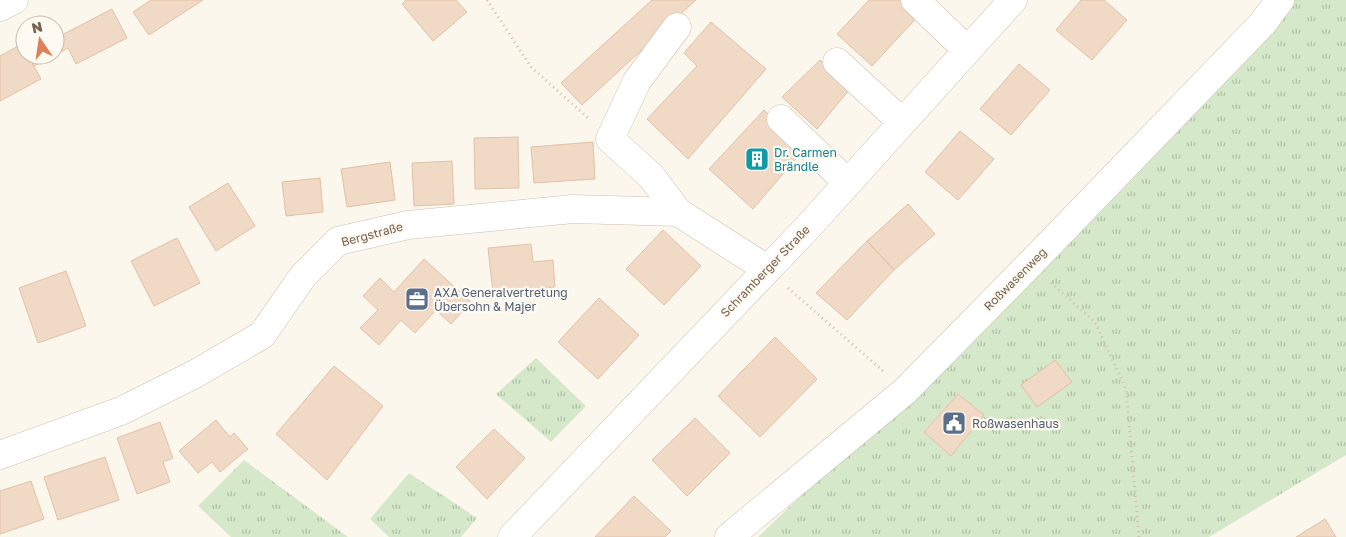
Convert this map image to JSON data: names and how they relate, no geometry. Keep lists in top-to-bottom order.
{
  "streets": {
    "street": ["Bergstraße", "Schramberger Straße", "Roßwasenweg"]
  },
  "places": {
    "building": ["Dr. Carmen Brändle"],
    "office": ["AXA Generalvertretung Übersohn & Majer"],
    "public building": ["Roßwasenhaus"]
  },
  "north": "top"
}
